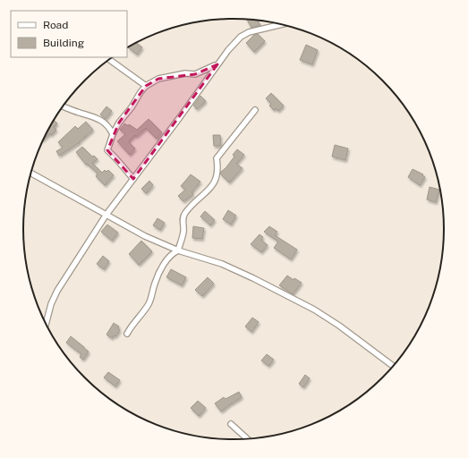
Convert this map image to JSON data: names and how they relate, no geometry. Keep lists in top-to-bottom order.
{
  "legend": ["Road", "Building"]
}
